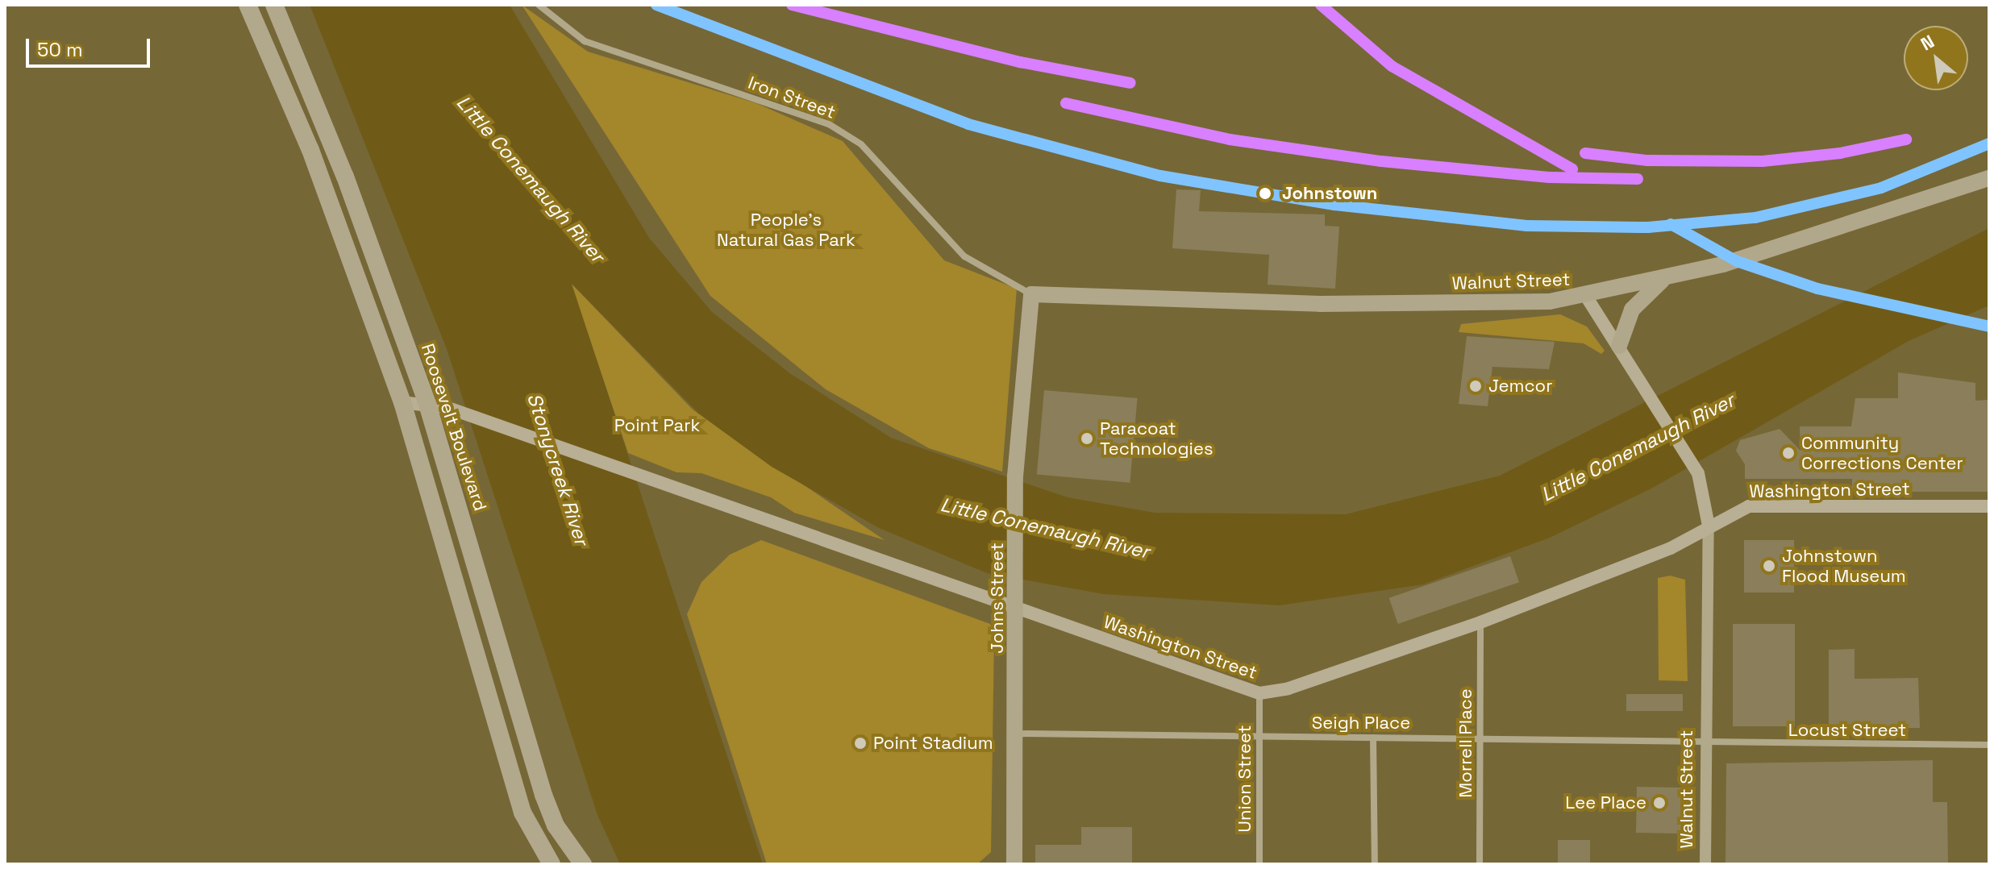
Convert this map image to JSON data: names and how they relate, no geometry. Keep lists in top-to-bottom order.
{
  "streets": {
    "highway": ["Roosevelt Boulevard"],
    "main road": ["Walnut Street", "Washington Street", "Johns Street"],
    "street": [
      "Iron Street",
      "Seigh Place",
      "Locust Street",
      "Morrell Place",
      "Union Street"
    ]
  },
  "crossings": [
    ["Iron Street", "Walnut Street"],
    ["Iron Street", "Johns Street"],
    ["Walnut Street", "Washington Street"],
    ["Walnut Street", "Johns Street"],
    ["Walnut Street", "Seigh Place"],
    ["Walnut Street", "Locust Street"],
    ["Roosevelt Boulevard", "Washington Street"],
    ["Washington Street", "Johns Street"],
    ["Washington Street", "Morrell Place"],
    ["Washington Street", "Union Street"],
    ["Johns Street", "Seigh Place"],
    ["Seigh Place", "Locust Street"],
    ["Seigh Place", "Morrell Place"],
    ["Seigh Place", "Union Street"]
  ],
  "water": ["Little Conemaugh River", "Stonycreek River"],
  "parks": ["People's Natural Gas Park", "Point Park"],
  "places": [
    "Johnstown",
    "Jemcor",
    "Paracoat Technologies",
    "Community Corrections Center",
    "Johnstown Flood Museum",
    "Point Stadium",
    "Lee Place"
  ],
  "scale_bar": "50 m",
  "north": "top left"
}
